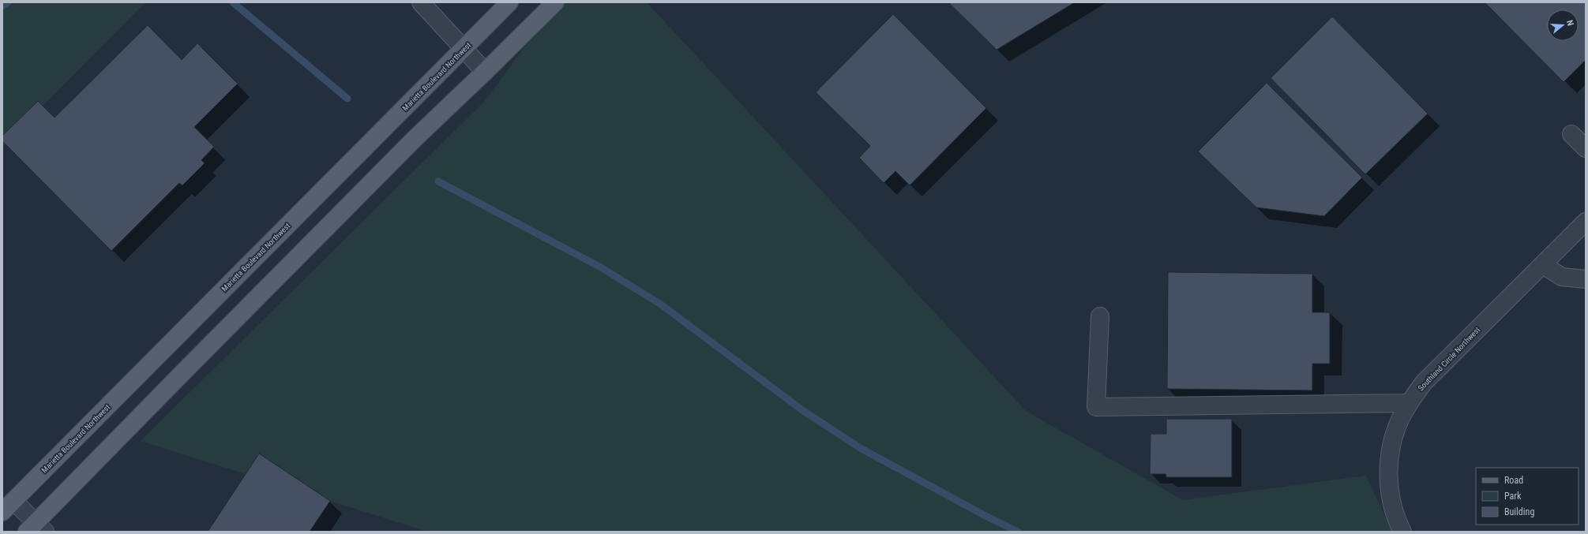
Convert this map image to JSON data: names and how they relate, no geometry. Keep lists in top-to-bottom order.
{
  "streets": {
    "main road": ["Marietta Boulevard Northwest"],
    "street": ["Southland Circle Northwest"]
  },
  "legend": ["Road", "Park", "Building"],
  "north": "right"
}
